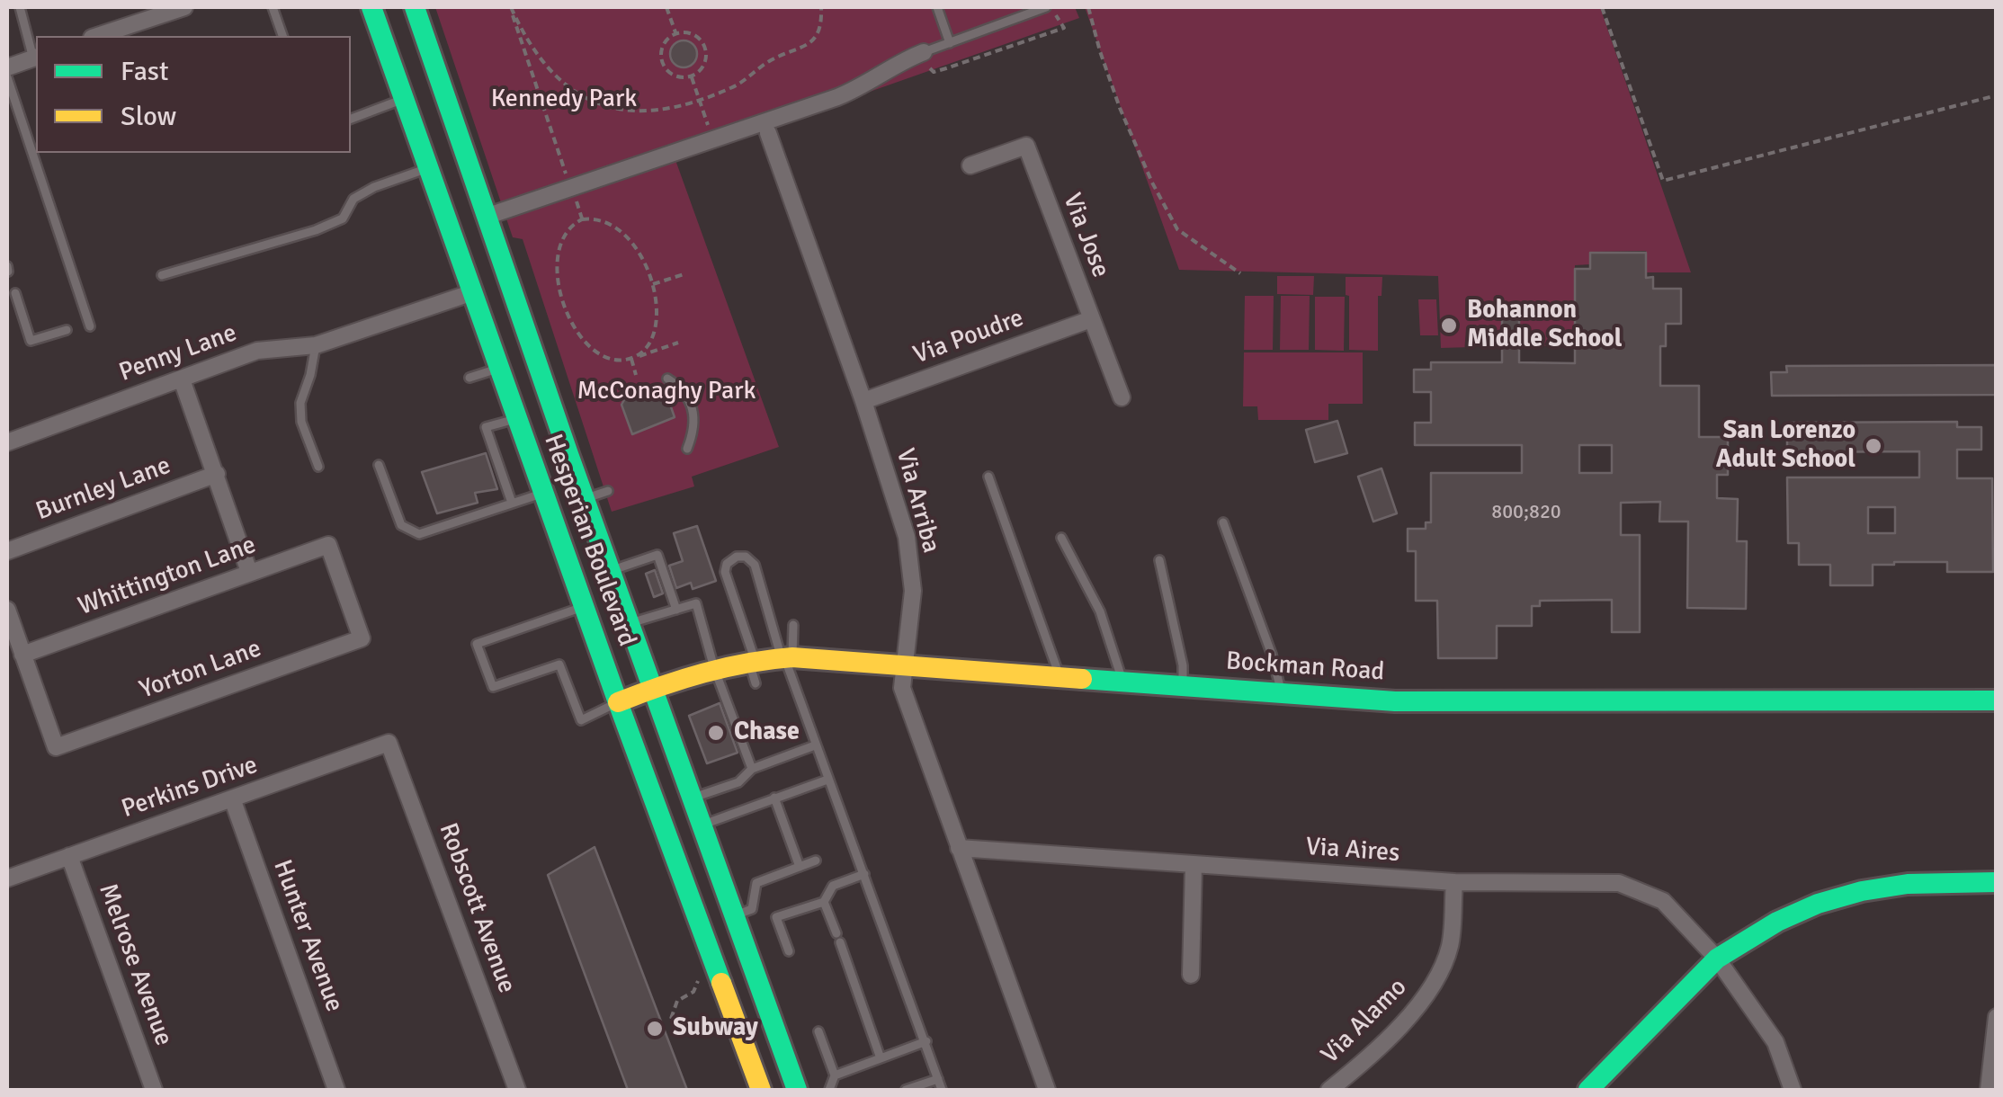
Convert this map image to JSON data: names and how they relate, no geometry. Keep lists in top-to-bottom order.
{
  "streets": {
    "main road": ["Hesperian Boulevard", "Bockman Road"],
    "street": [
      "Via Jose",
      "Via Poudre",
      "Penny Lane",
      "Burnley Lane",
      "Via Arriba",
      "Whittington Lane",
      "Yorton Lane",
      "Perkins Drive",
      "Via Aires",
      "Robscott Avenue",
      "Hunter Avenue",
      "Melrose Avenue",
      "Via Alamo"
    ]
  },
  "crossings": [
    ["Via Jose", "Via Poudre"],
    ["Via Poudre", "Via Arriba"],
    ["Penny Lane", "Hesperian Boulevard"],
    ["Via Arriba", "Bockman Road"],
    ["Via Arriba", "Via Aires"],
    ["Hesperian Boulevard", "Bockman Road"],
    ["Whittington Lane", "Yorton Lane"],
    ["Perkins Drive", "Robscott Avenue"],
    ["Perkins Drive", "Hunter Avenue"],
    ["Perkins Drive", "Melrose Avenue"],
    ["Via Aires", "Via Alamo"]
  ],
  "parks": ["Kennedy Park", "McConaghy Park"],
  "places": [
    "Bohannon Middle School",
    "San Lorenzo Adult School",
    "Chase",
    "Subway"
  ],
  "house_numbers": ["800;820"],
  "legend": ["Fast", "Slow"]
}
